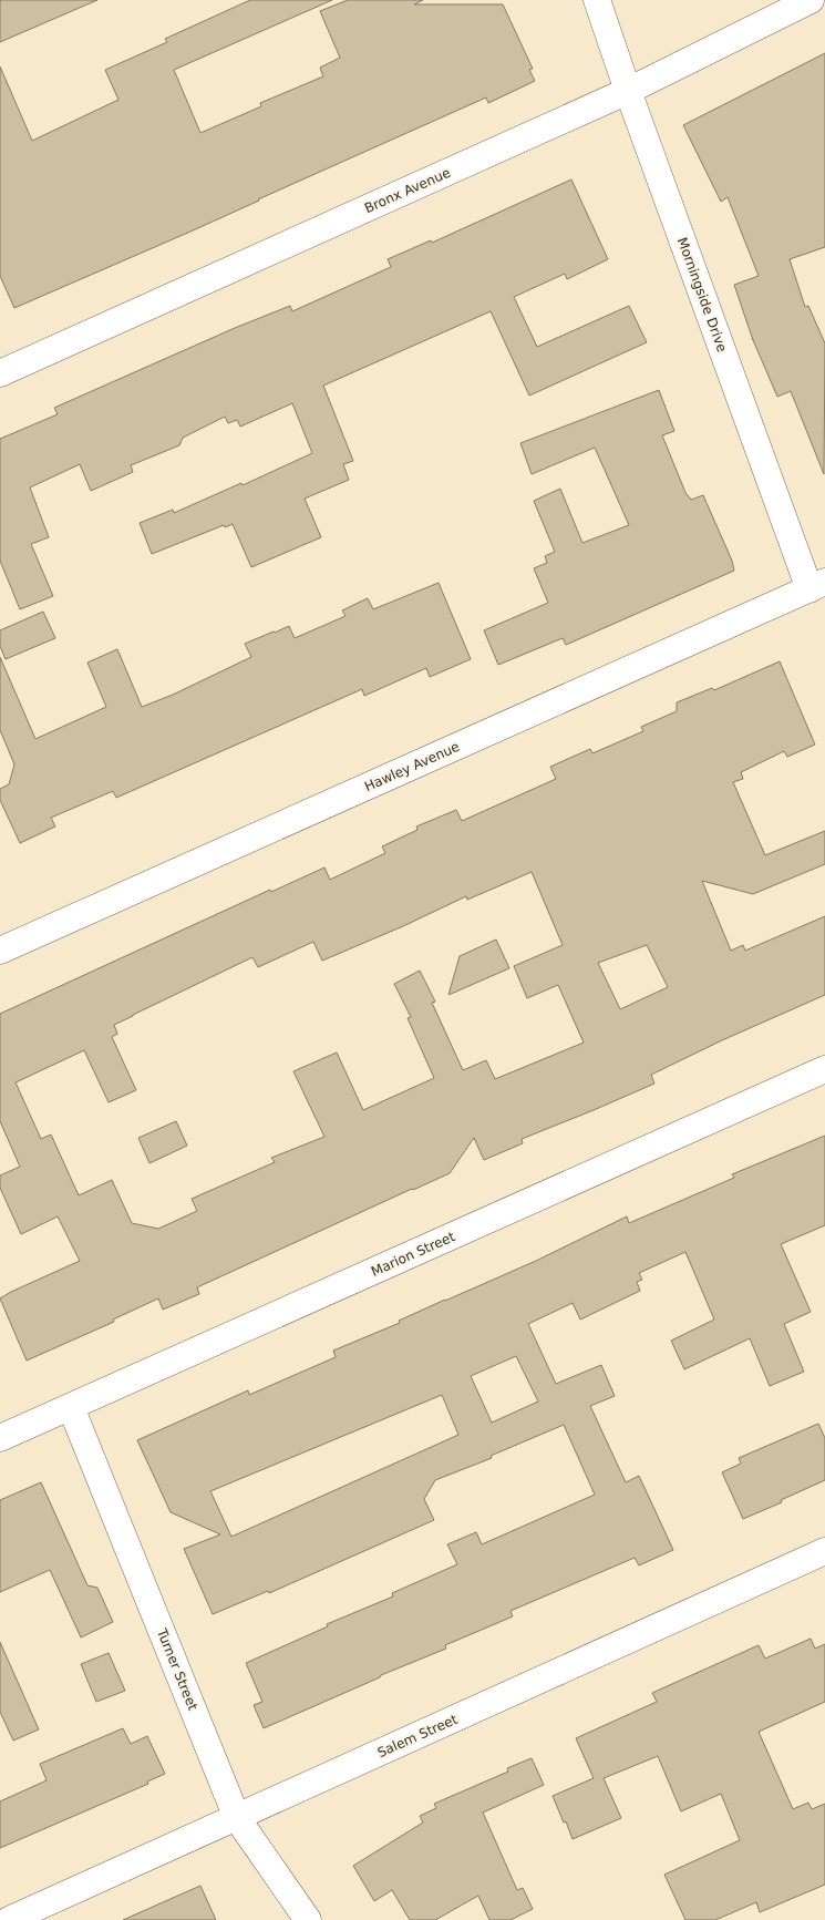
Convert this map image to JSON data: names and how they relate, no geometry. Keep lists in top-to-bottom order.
{
  "streets": {
    "street": [
      "Bronx Avenue",
      "Morningside Drive",
      "Hawley Avenue",
      "Marion Street",
      "Turner Street",
      "Salem Street"
    ]
  },
  "crossings": [
    ["Bronx Avenue", "Morningside Drive"],
    ["Morningside Drive", "Hawley Avenue"],
    ["Marion Street", "Turner Street"],
    ["Turner Street", "Salem Street"]
  ]
}
